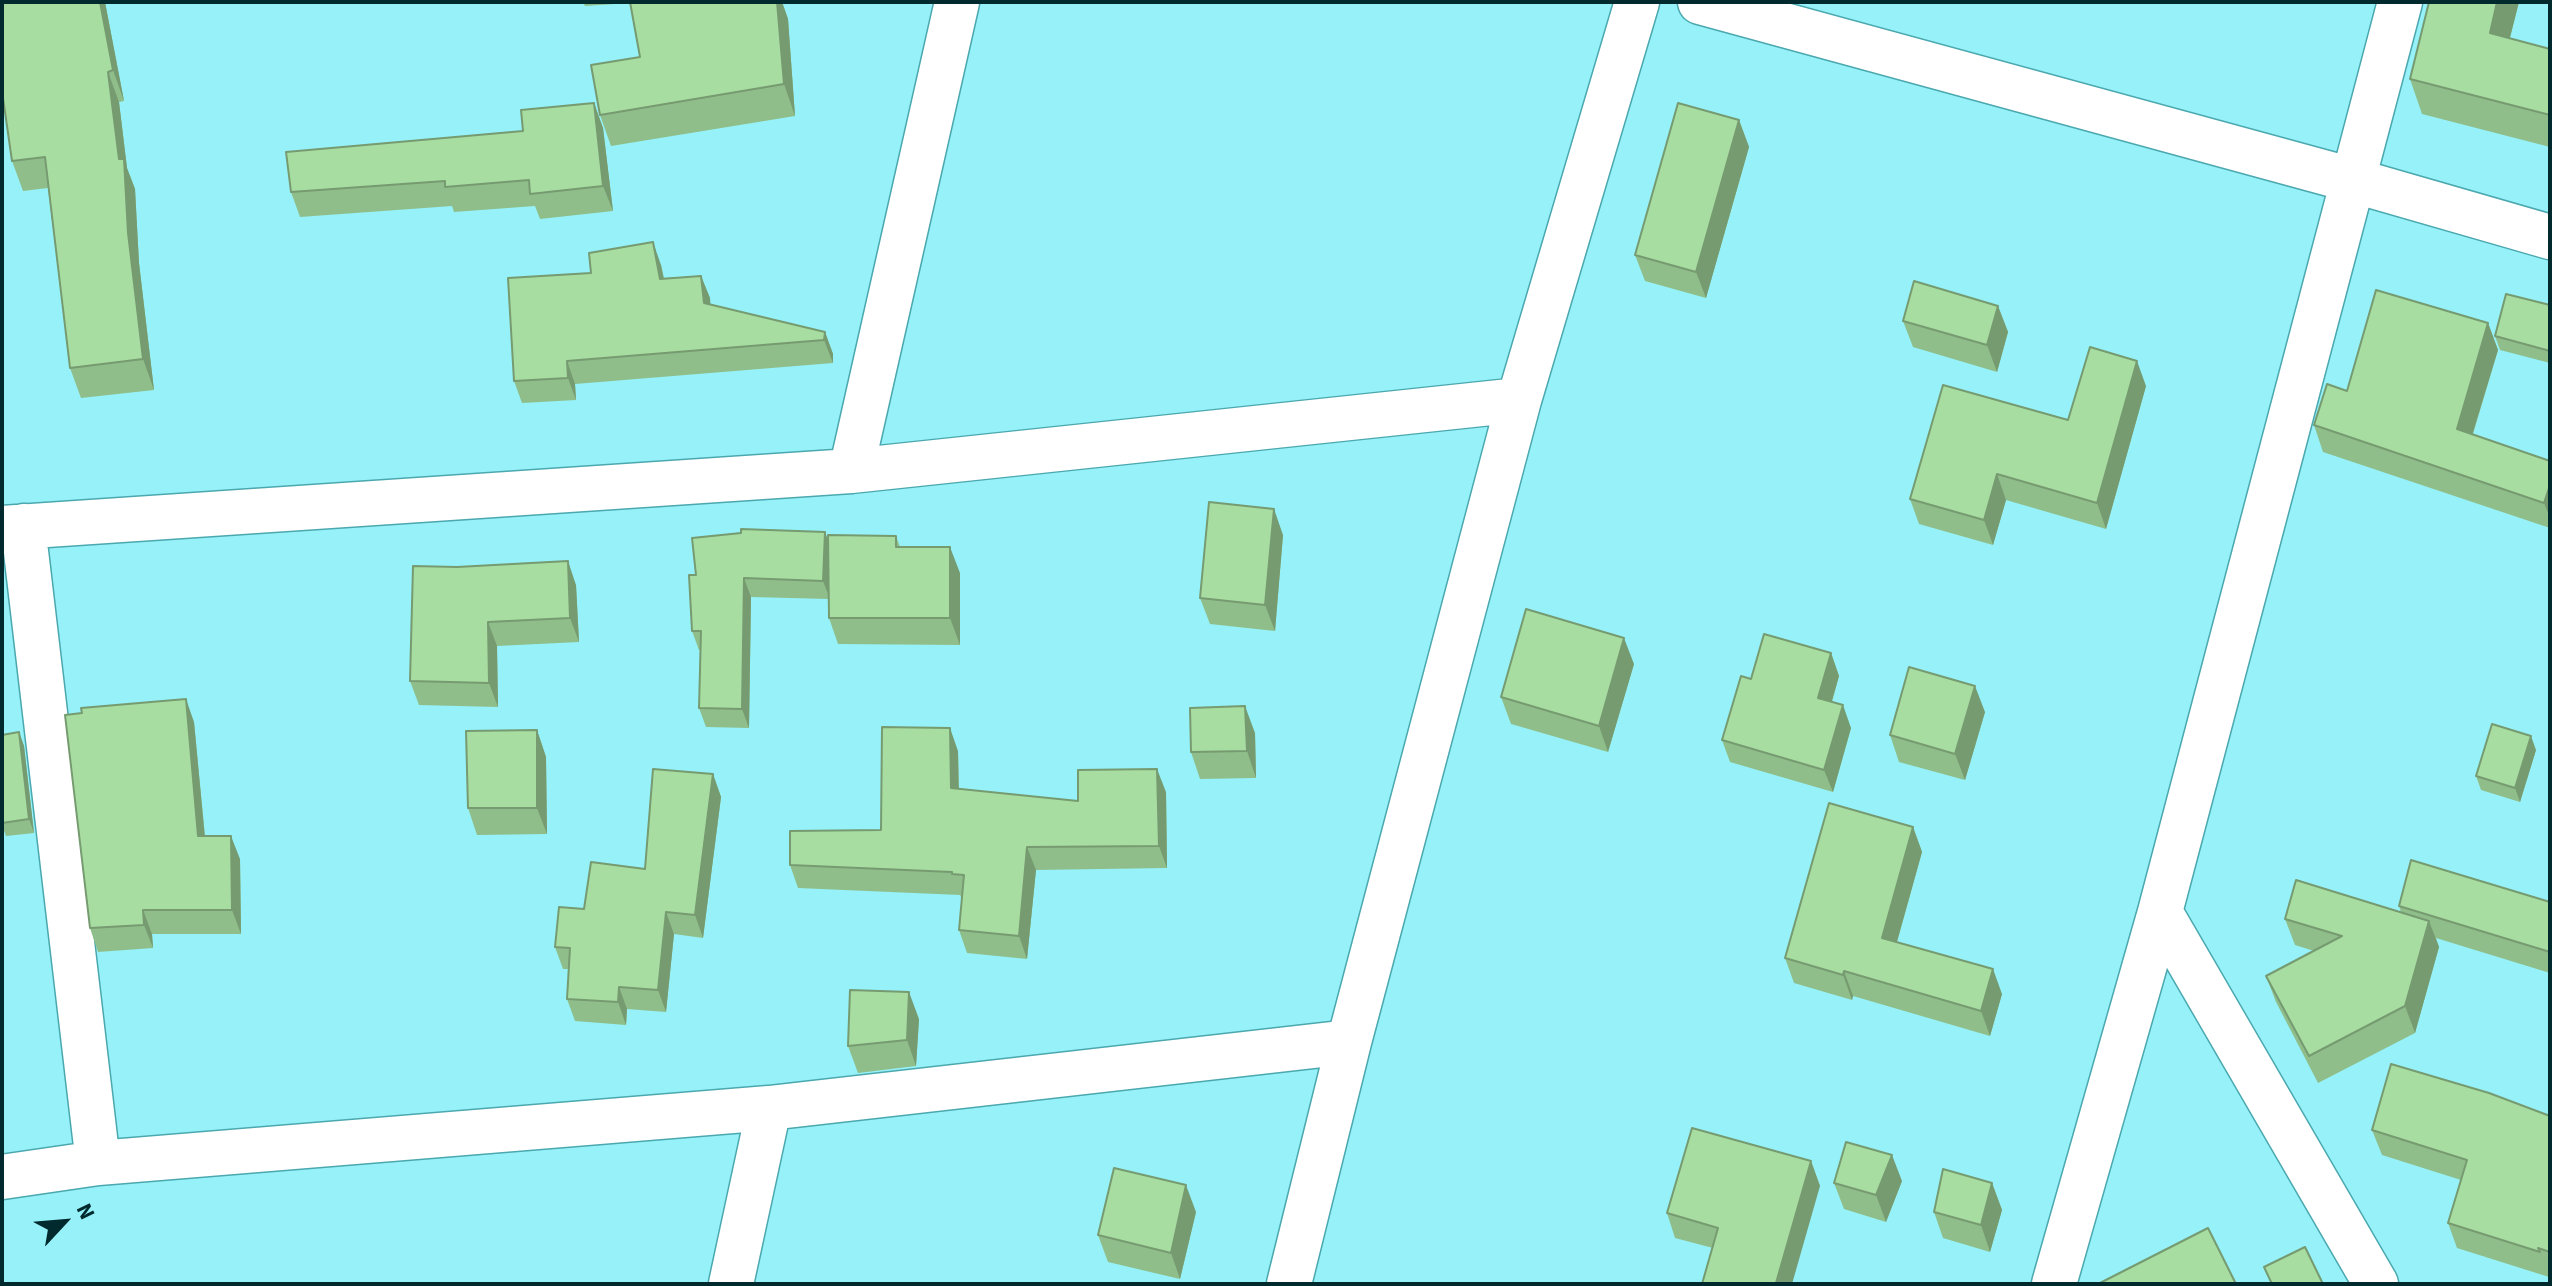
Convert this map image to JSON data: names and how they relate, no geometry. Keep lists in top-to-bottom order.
{
  "north": "top right"
}
